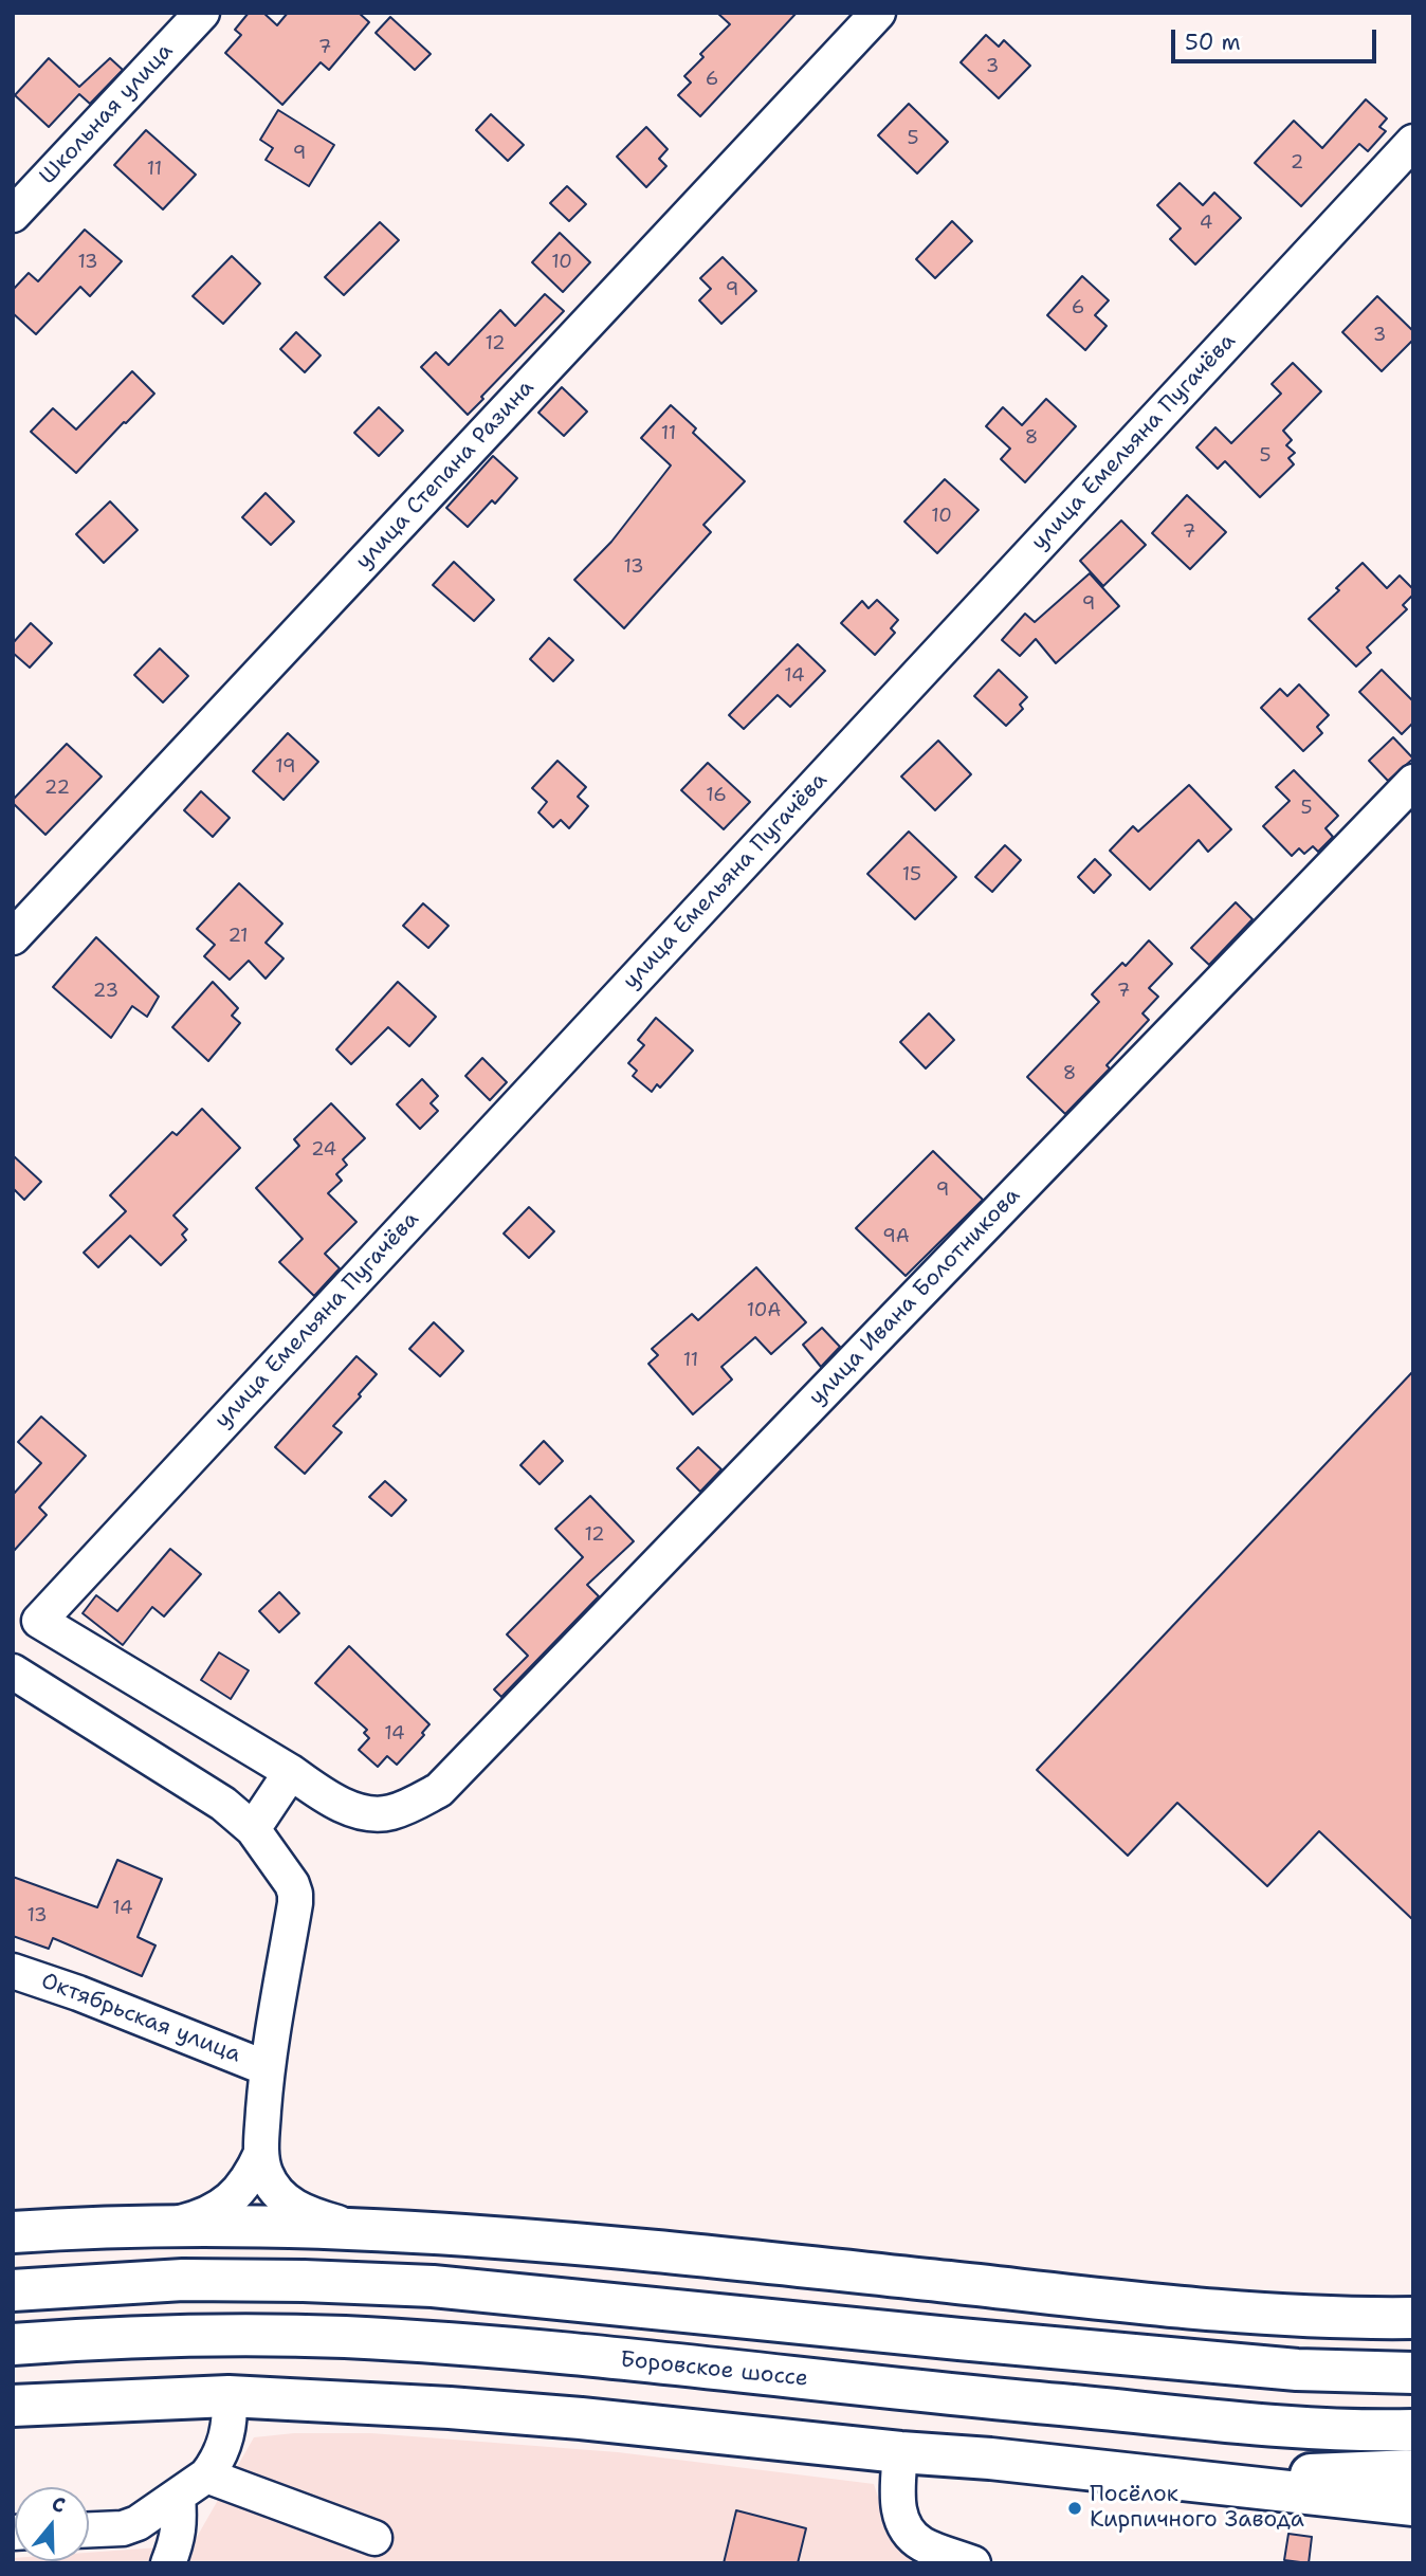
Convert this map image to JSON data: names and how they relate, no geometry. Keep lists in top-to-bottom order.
{
  "streets": {
    "main road": ["Боровское шоссе"],
    "street": [
      "Школьная улица",
      "улица Емельяна Пугачёва",
      "улица Степана Разина",
      "улица Ивана Болотникова",
      "Октябрьская улица"
    ]
  },
  "crossings": [
    ["улица Емельяна Пугачёва", "улица Ивана Болотникова"]
  ],
  "places": ["Посёлок Кирпичного Завода"],
  "house_numbers": [
    "7",
    "3",
    "6",
    "5",
    "9",
    "2",
    "11",
    "4",
    "13",
    "10",
    "9",
    "6",
    "3",
    "12",
    "11",
    "8",
    "5",
    "10",
    "7",
    "13",
    "9",
    "14",
    "19",
    "22",
    "16",
    "5",
    "15",
    "21",
    "23",
    "7",
    "8",
    "24",
    "9",
    "9А",
    "10А",
    "11",
    "12",
    "14",
    "14",
    "13"
  ],
  "scale_bar": "50 m",
  "north": "top"
}
